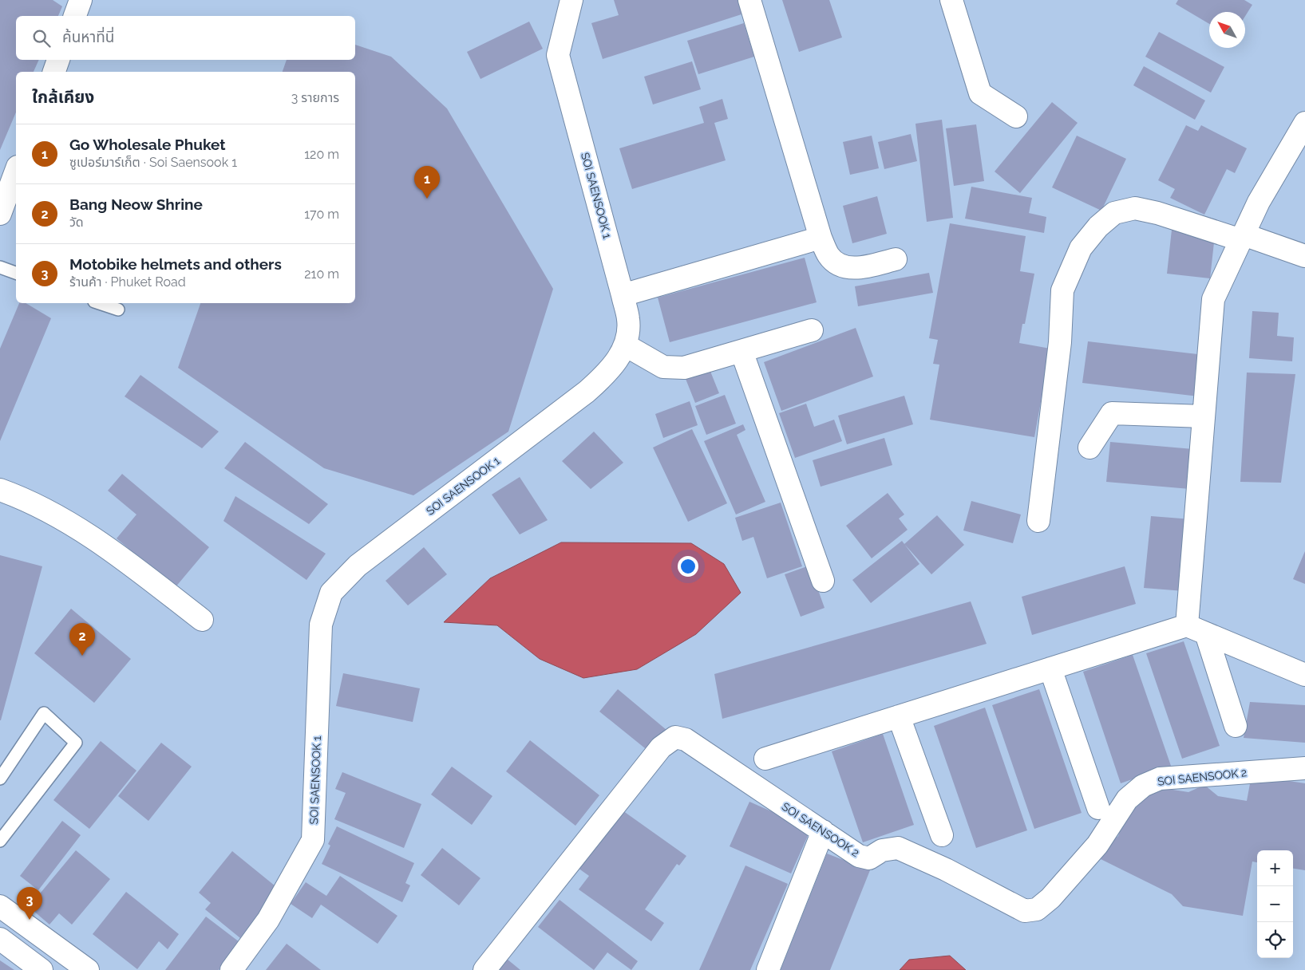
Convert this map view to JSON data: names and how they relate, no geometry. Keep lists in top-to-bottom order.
{
  "streets": {
    "street": ["SOI SAENSOOK 1", "SOI SAENSOOK 2"]
  },
  "north": "top left",
  "page": {
    "search": "ค้นหาที่นี่",
    "heading": ["ใกล้เคียง", "3 รายการ"],
    "list": [
      {
        "mark": "1",
        "name": "Go Wholesale Phuket",
        "note": "ซูเปอร์มาร์เก็ต · Soi Saensook 1",
        "value": "120 m"
      },
      {
        "mark": "2",
        "name": "Bang Neow Shrine",
        "note": "วัด",
        "value": "170 m"
      },
      {
        "mark": "3",
        "name": "Motobike helmets and others",
        "note": "ร้านค้า · Phuket Road",
        "value": "210 m"
      }
    ],
    "pins": ["1", "2", "3"],
    "map_buttons": ["+", "−"]
  }
}
